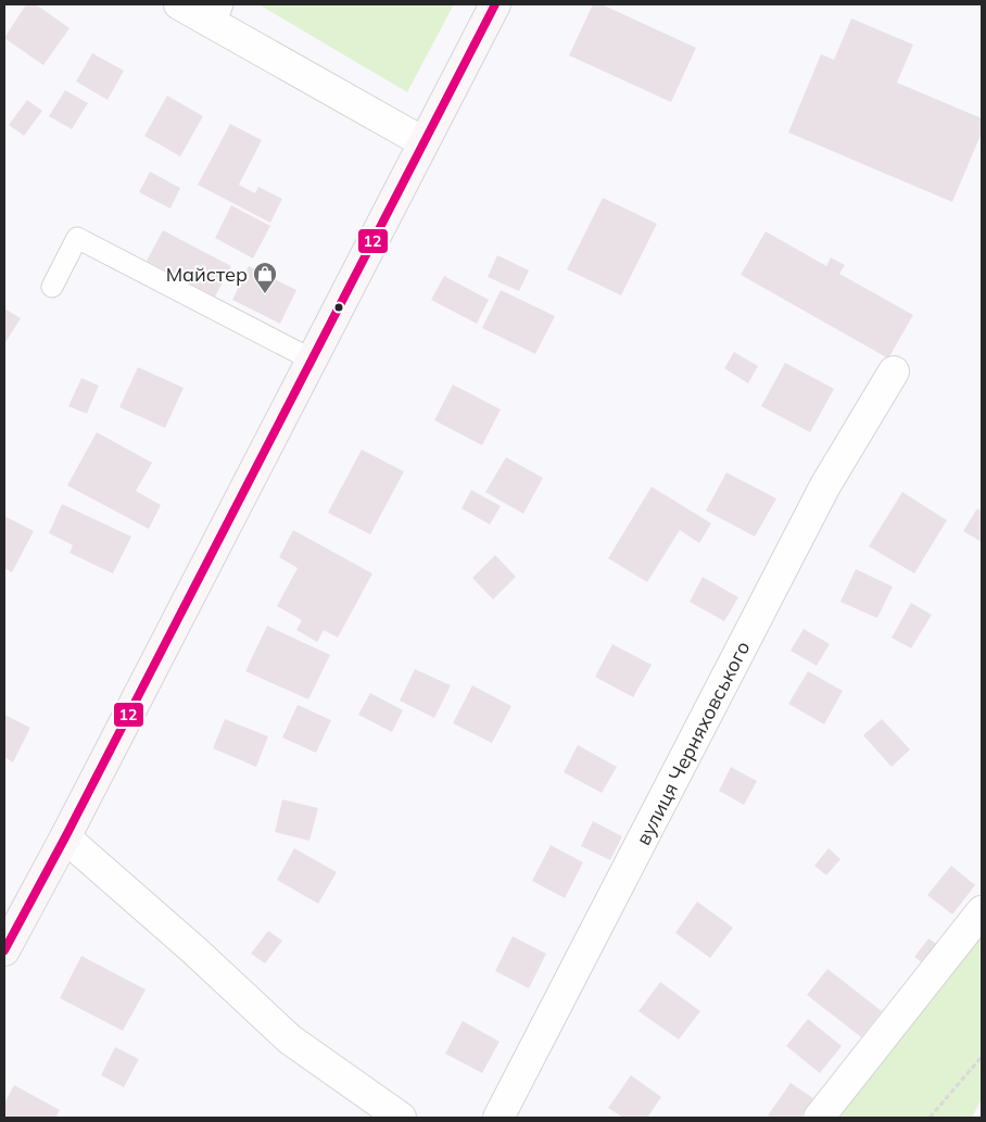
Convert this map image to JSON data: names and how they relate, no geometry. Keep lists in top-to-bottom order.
{
  "streets": {
    "street": ["вулиця Черняховського"]
  },
  "places": {
    "shop": ["Майстер"]
  },
  "lines": ["transit line 12"]
}
